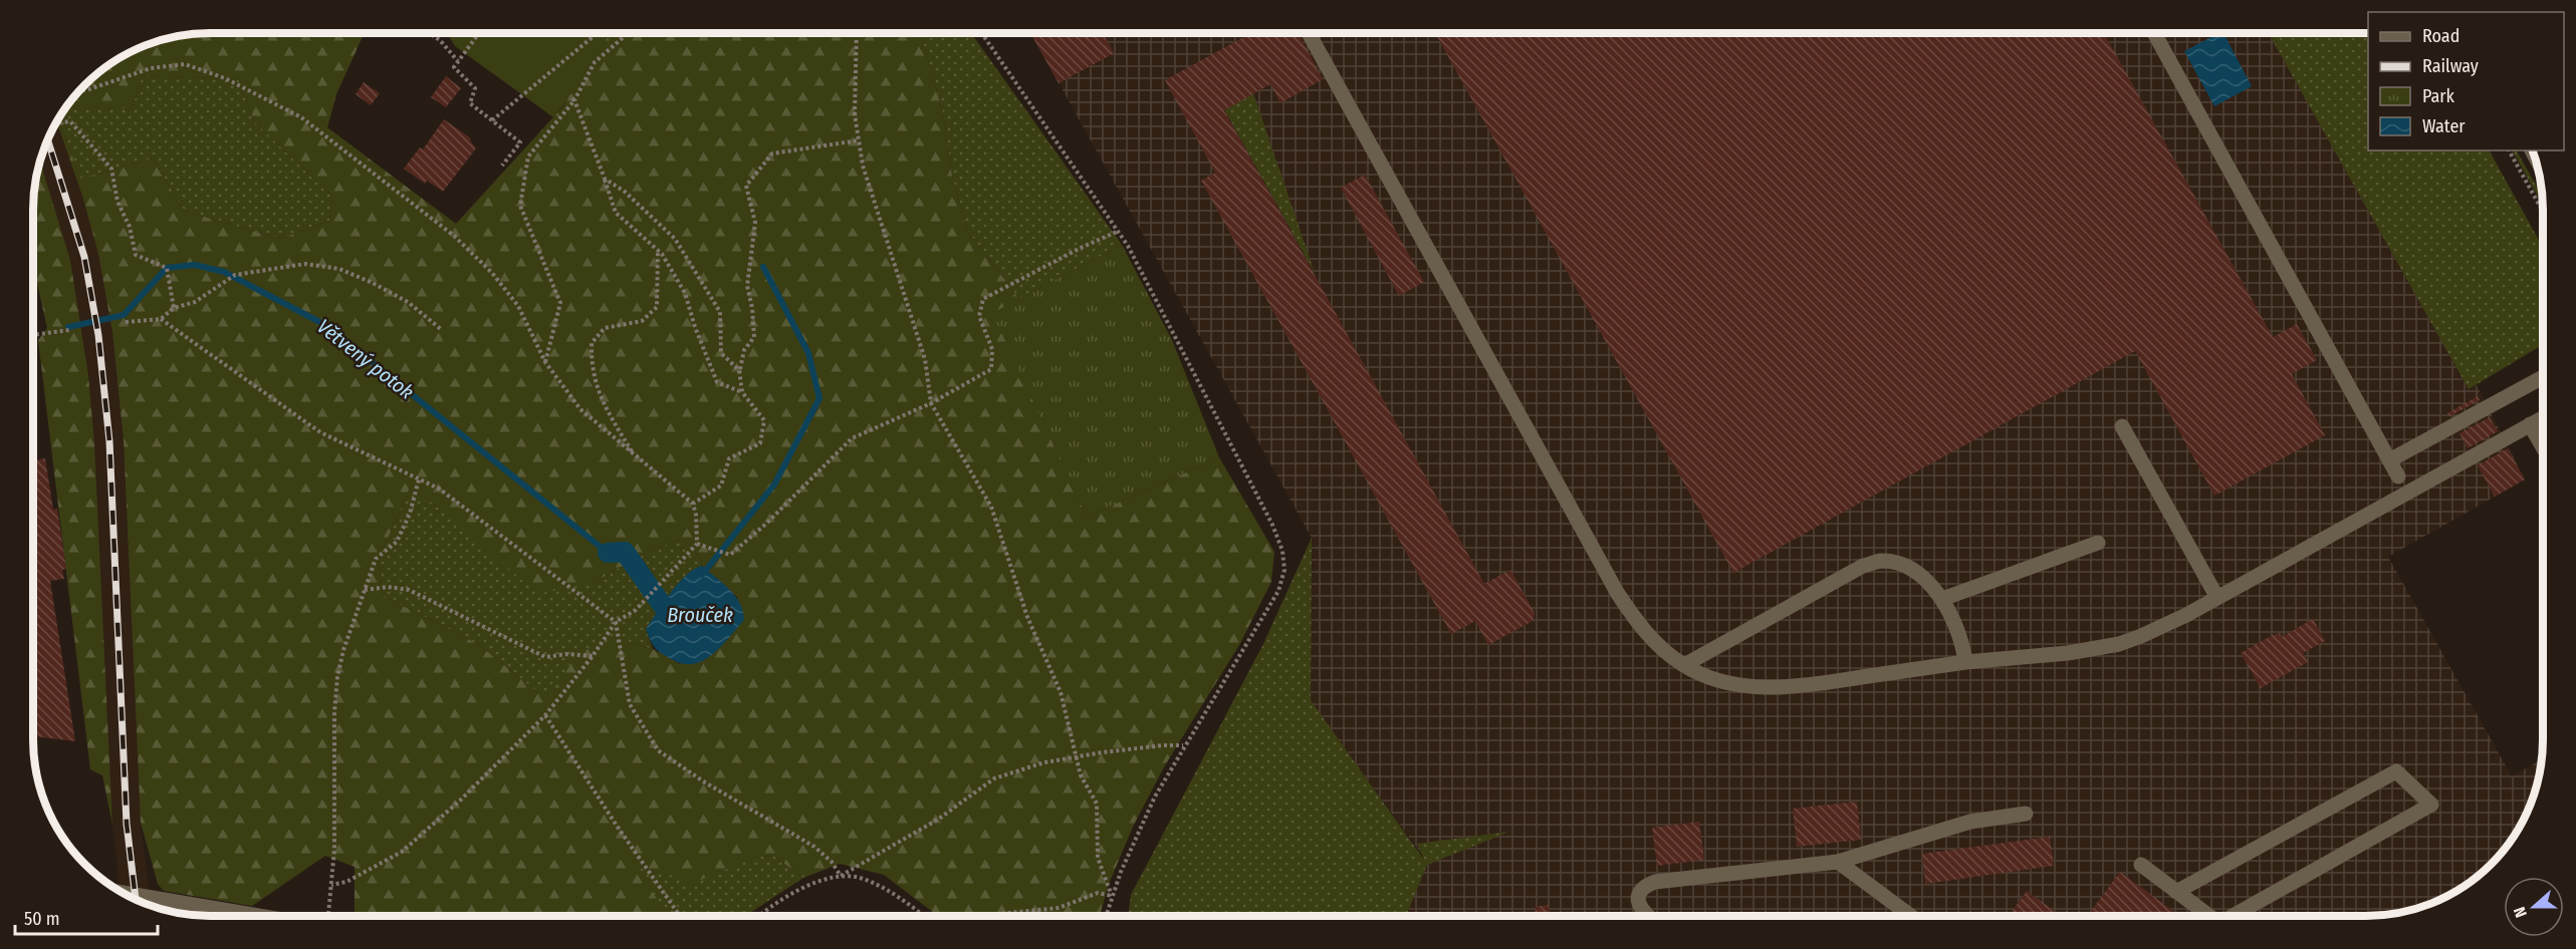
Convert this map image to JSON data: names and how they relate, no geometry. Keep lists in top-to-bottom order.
{
  "water": ["Větvený potok", "Brouček"],
  "legend": [
    "Road",
    "Railway",
    "Park",
    "Water"
  ],
  "scale_bar": "50 m",
  "north": "left"
}
